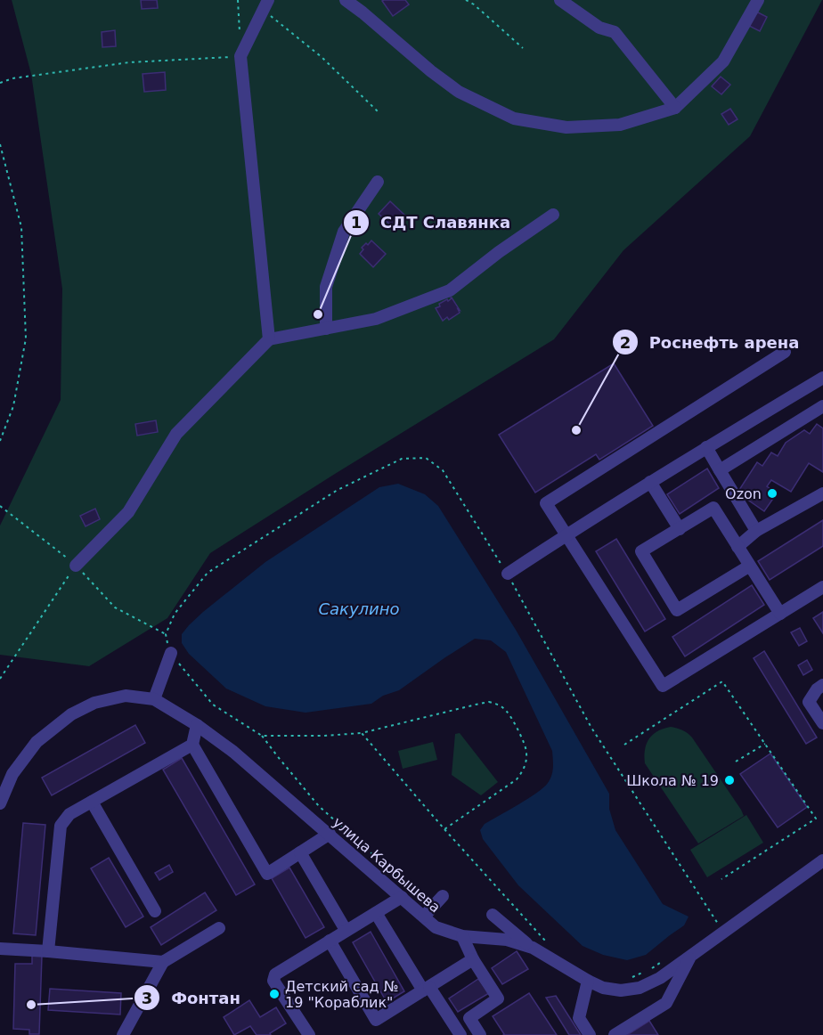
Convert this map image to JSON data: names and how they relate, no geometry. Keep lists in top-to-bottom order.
{
  "streets": {
    "street": ["улица Карбышева"]
  },
  "water": ["Сакулино"],
  "places": [
    "СДТ Славянка",
    "Роснефть арена",
    "Ozon",
    "Школа № 19",
    "Детский сад № 19 \"Кораблик\"",
    "Фонтан"
  ]
}
